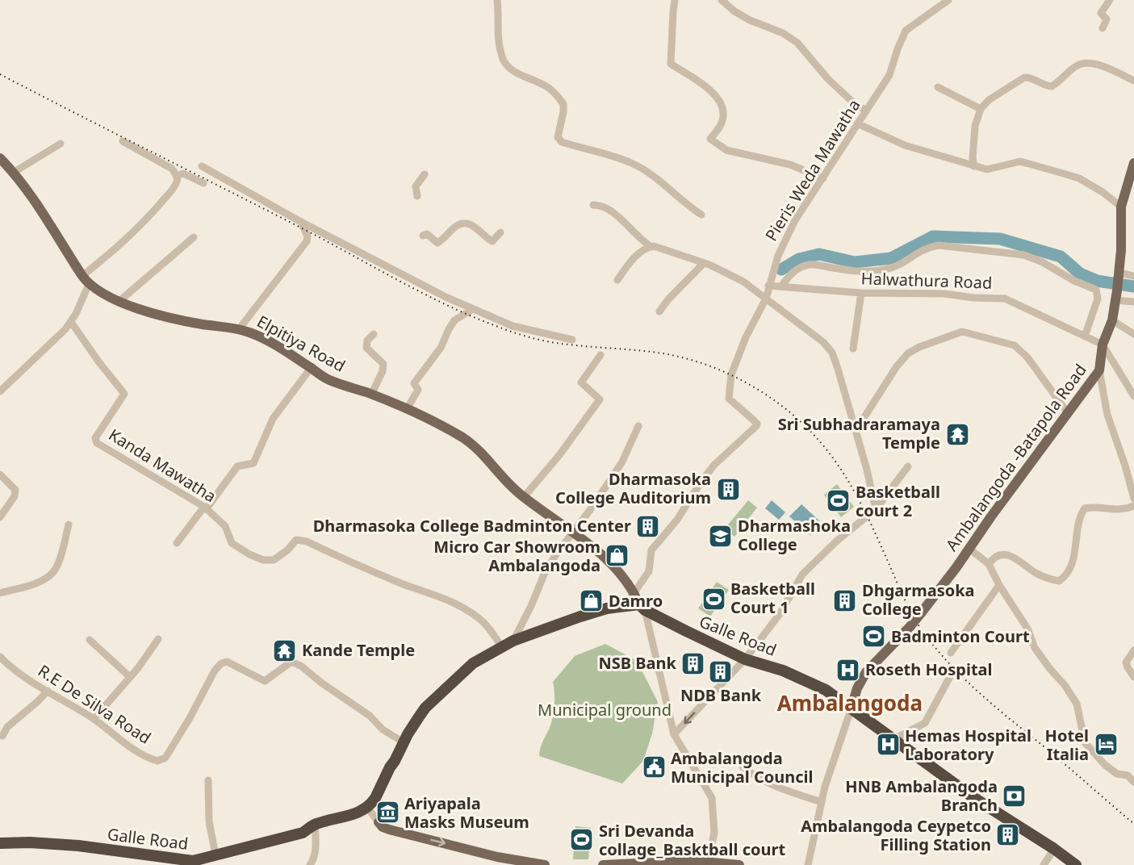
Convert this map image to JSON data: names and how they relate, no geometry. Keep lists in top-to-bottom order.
{
  "streets": {
    "highway": ["Galle Road"],
    "main road": ["Elpitiya Road", "Ambalangoda -Batapola Road"],
    "street": [
      "Pieris Weda Mawatha",
      "Halwathura Road",
      "Kanda Mawatha",
      "R.E De Silva Road"
    ]
  },
  "crossings": [
    ["Pieris Weda Mawatha", "Halwathura Road"],
    ["Pieris Weda Mawatha", "Elpitiya Road"],
    ["Halwathura Road", "Ambalangoda -Batapola Road"],
    ["Elpitiya Road", "Galle Road"],
    ["Ambalangoda -Batapola Road", "Galle Road"],
    ["Kanda Mawatha", "Galle Road"],
    ["Galle Road", "R.E De Silva Road"]
  ],
  "districts": ["Ambalangoda"],
  "parks": ["Municipal ground"],
  "places": {
    "temple": ["Sri Subhadraramaya Temple", "Kande Temple"],
    "building": [
      "Dharmasoka College Auditorium",
      "Dharmasoka College Badminton Center",
      "Dhgarmasoka College",
      "NSB Bank",
      "NDB Bank",
      "Ambalangoda Ceypetco Filling Station"
    ],
    "sports": [
      "Basketball court 2",
      "Basketball Court 1",
      "Badminton Court",
      "Sri Devanda collage_Basktball court"
    ],
    "school or university": ["Dharmashoka College"],
    "shop": ["Micro Car Showroom Ambalangoda", "Damro"],
    "hospital": ["Roseth Hospital", "Hemas Hospital Laboratory"],
    "hotel": ["Hotel Italia"],
    "public building": ["Ambalangoda Municipal Council"],
    "bank": ["HNB Ambalangoda Branch"],
    "museum": ["Ariyapala Masks Museum"]
  }
}
